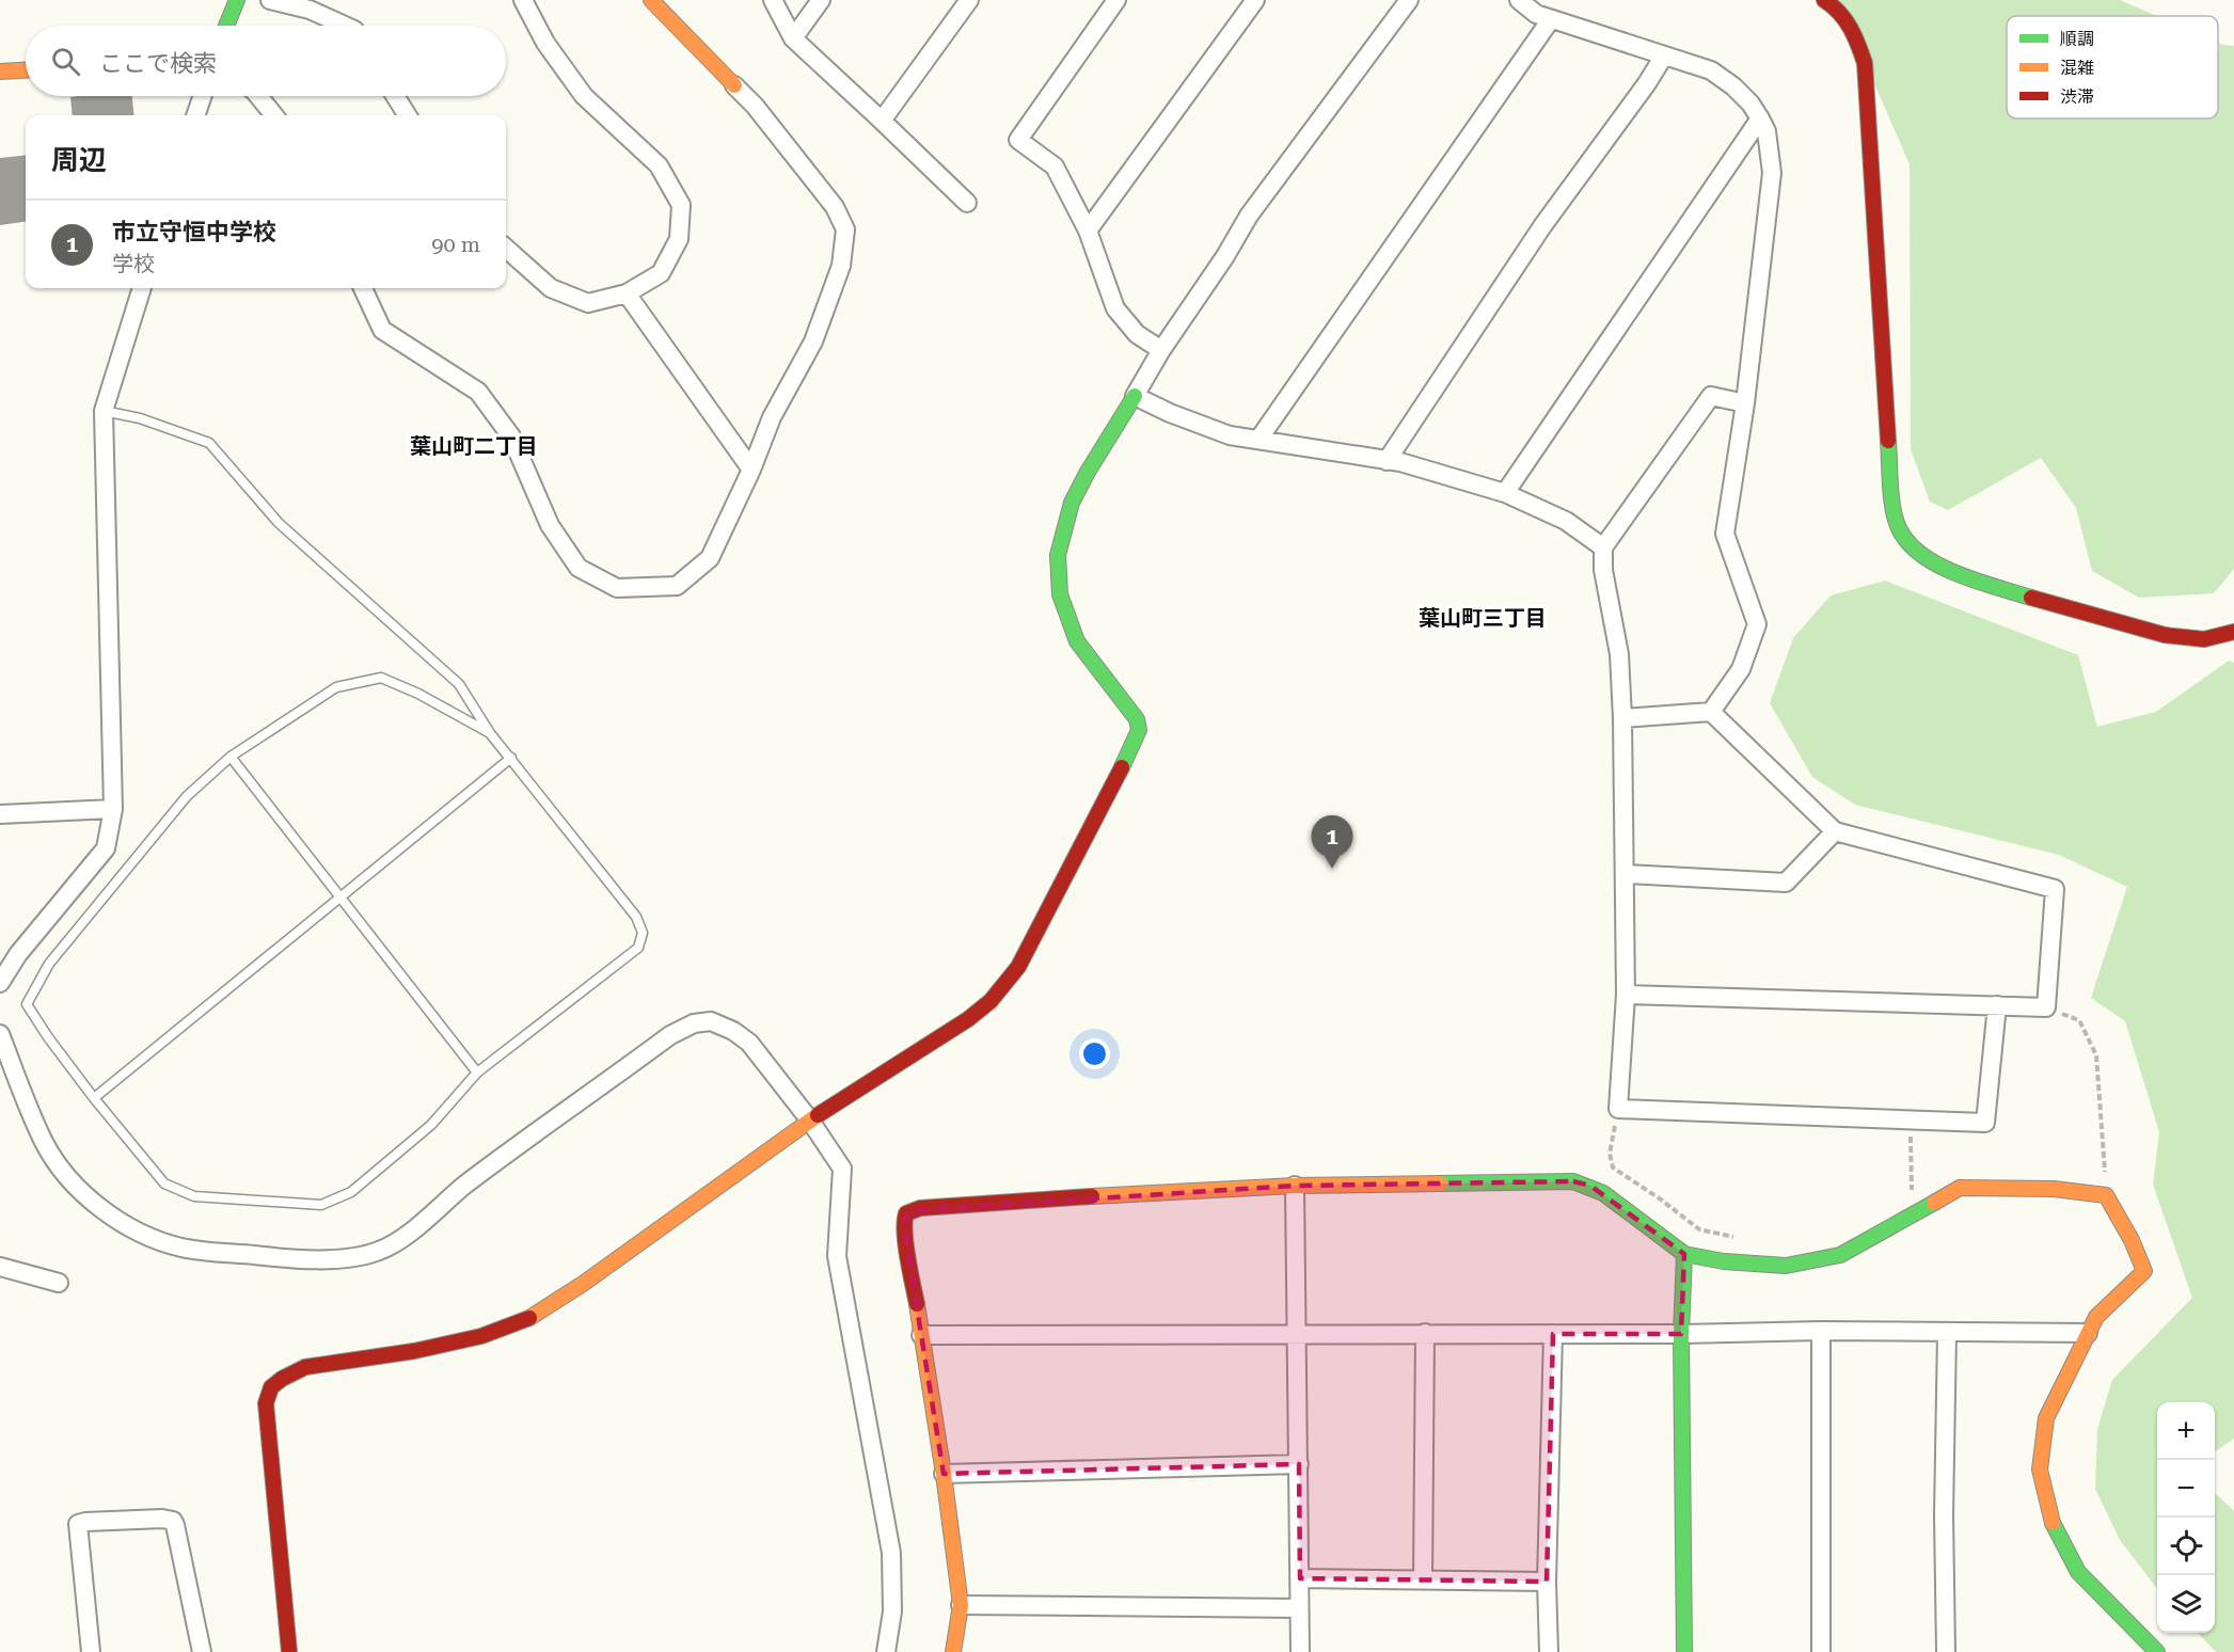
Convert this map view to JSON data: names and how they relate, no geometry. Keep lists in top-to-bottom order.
{
  "districts": ["葉山町二丁目", "葉山町三丁目"],
  "legend": ["順調", "混雑", "渋滞"],
  "page": {
    "search": "ここで検索",
    "heading": "周辺",
    "list": [
      {
        "mark": "1",
        "name": "市立守恒中学校",
        "note": "学校",
        "value": "90 m"
      }
    ],
    "pins": "1",
    "map_buttons": ["+", "−"]
  }
}
